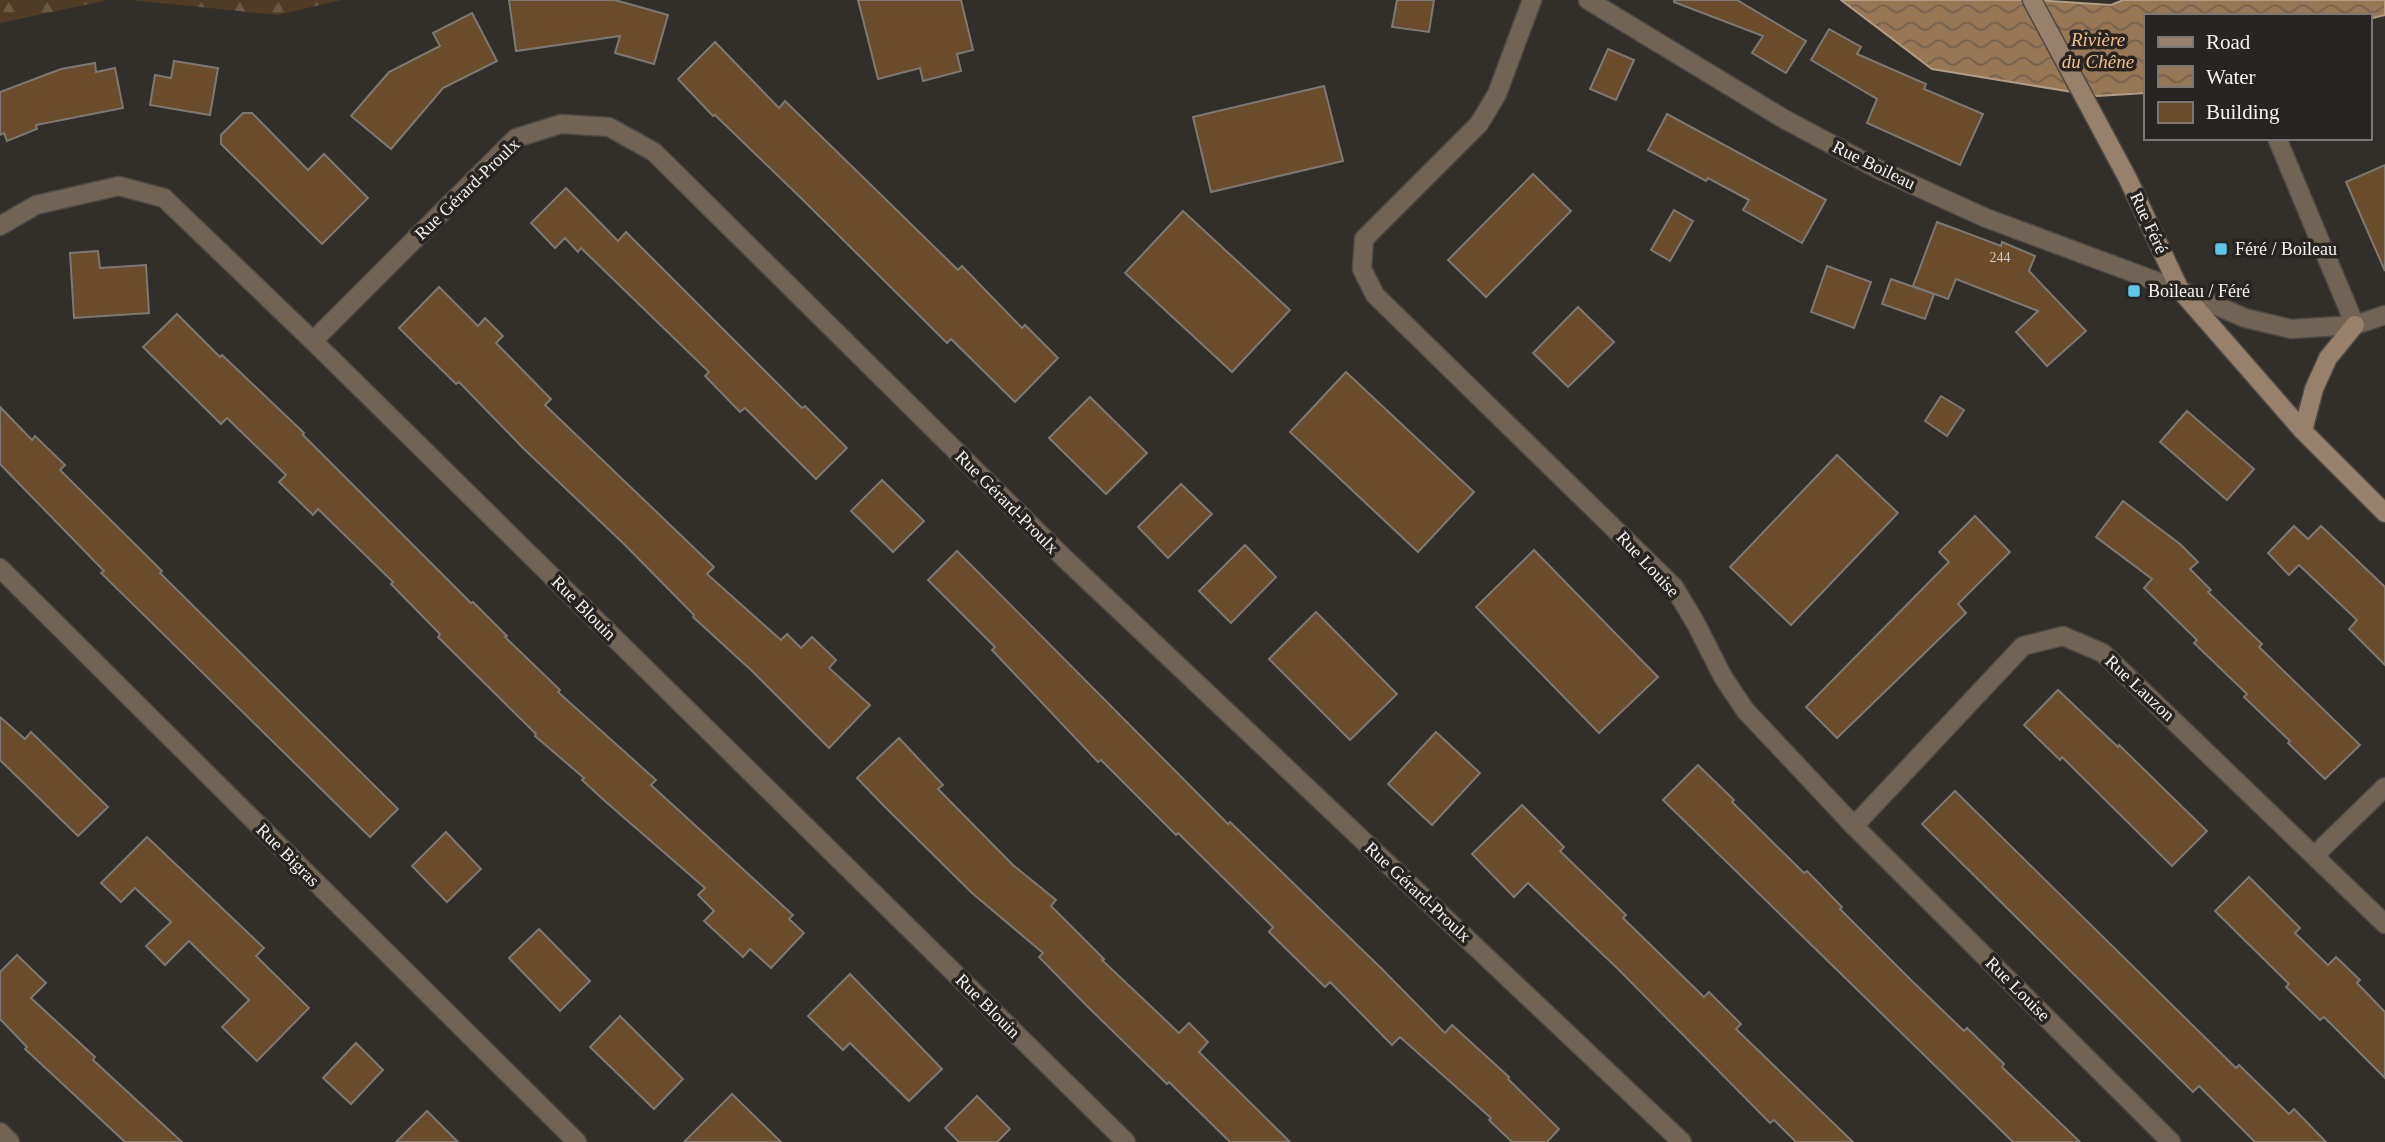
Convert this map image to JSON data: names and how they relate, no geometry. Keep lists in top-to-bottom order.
{
  "streets": {
    "street": [
      "Rue Boileau",
      "Rue Gérard-Proulx",
      "Rue Féré",
      "Rue Louise",
      "Rue Blouin",
      "Rue Lauzon",
      "Rue Bigras"
    ]
  },
  "crossings": [
    ["Rue Boileau", "Rue Féré"],
    ["Rue Gérard-Proulx", "Rue Blouin"],
    ["Rue Louise", "Rue Lauzon"]
  ],
  "water": ["Rivière du Chêne"],
  "places": {
    "transit": ["Féré / Boileau", "Boileau / Féré"]
  },
  "house_numbers": ["244"],
  "legend": ["Road", "Water", "Building"]
}
